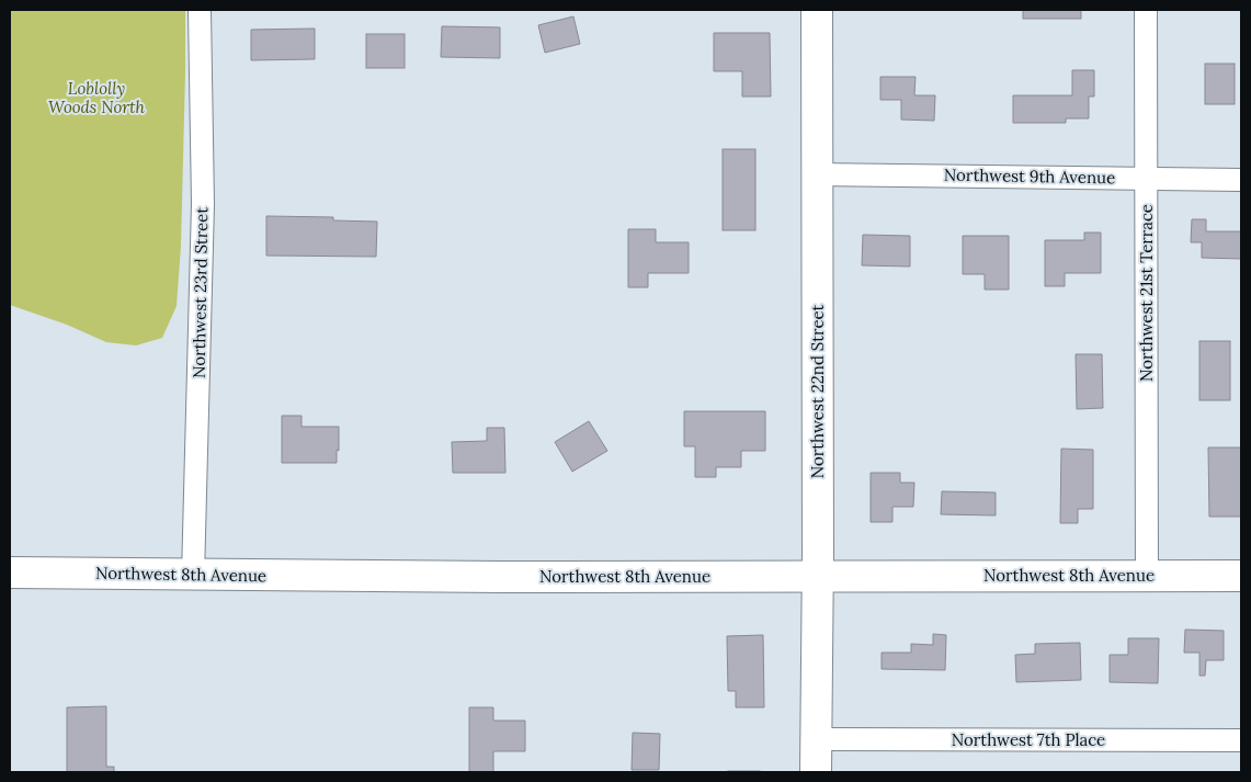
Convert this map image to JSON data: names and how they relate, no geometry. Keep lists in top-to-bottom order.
{
  "streets": {
    "street": [
      "Northwest 9th Avenue",
      "Northwest 23rd Street",
      "Northwest 21st Terrace",
      "Northwest 22nd Street",
      "Northwest 8th Avenue",
      "Northwest 7th Place"
    ]
  },
  "crossings": [
    ["Northwest 9th Avenue", "Northwest 21st Terrace"],
    ["Northwest 9th Avenue", "Northwest 22nd Street"],
    ["Northwest 23rd Street", "Northwest 8th Avenue"],
    ["Northwest 21st Terrace", "Northwest 8th Avenue"],
    ["Northwest 22nd Street", "Northwest 8th Avenue"],
    ["Northwest 22nd Street", "Northwest 7th Place"]
  ],
  "parks": ["Loblolly Woods North"]
}
